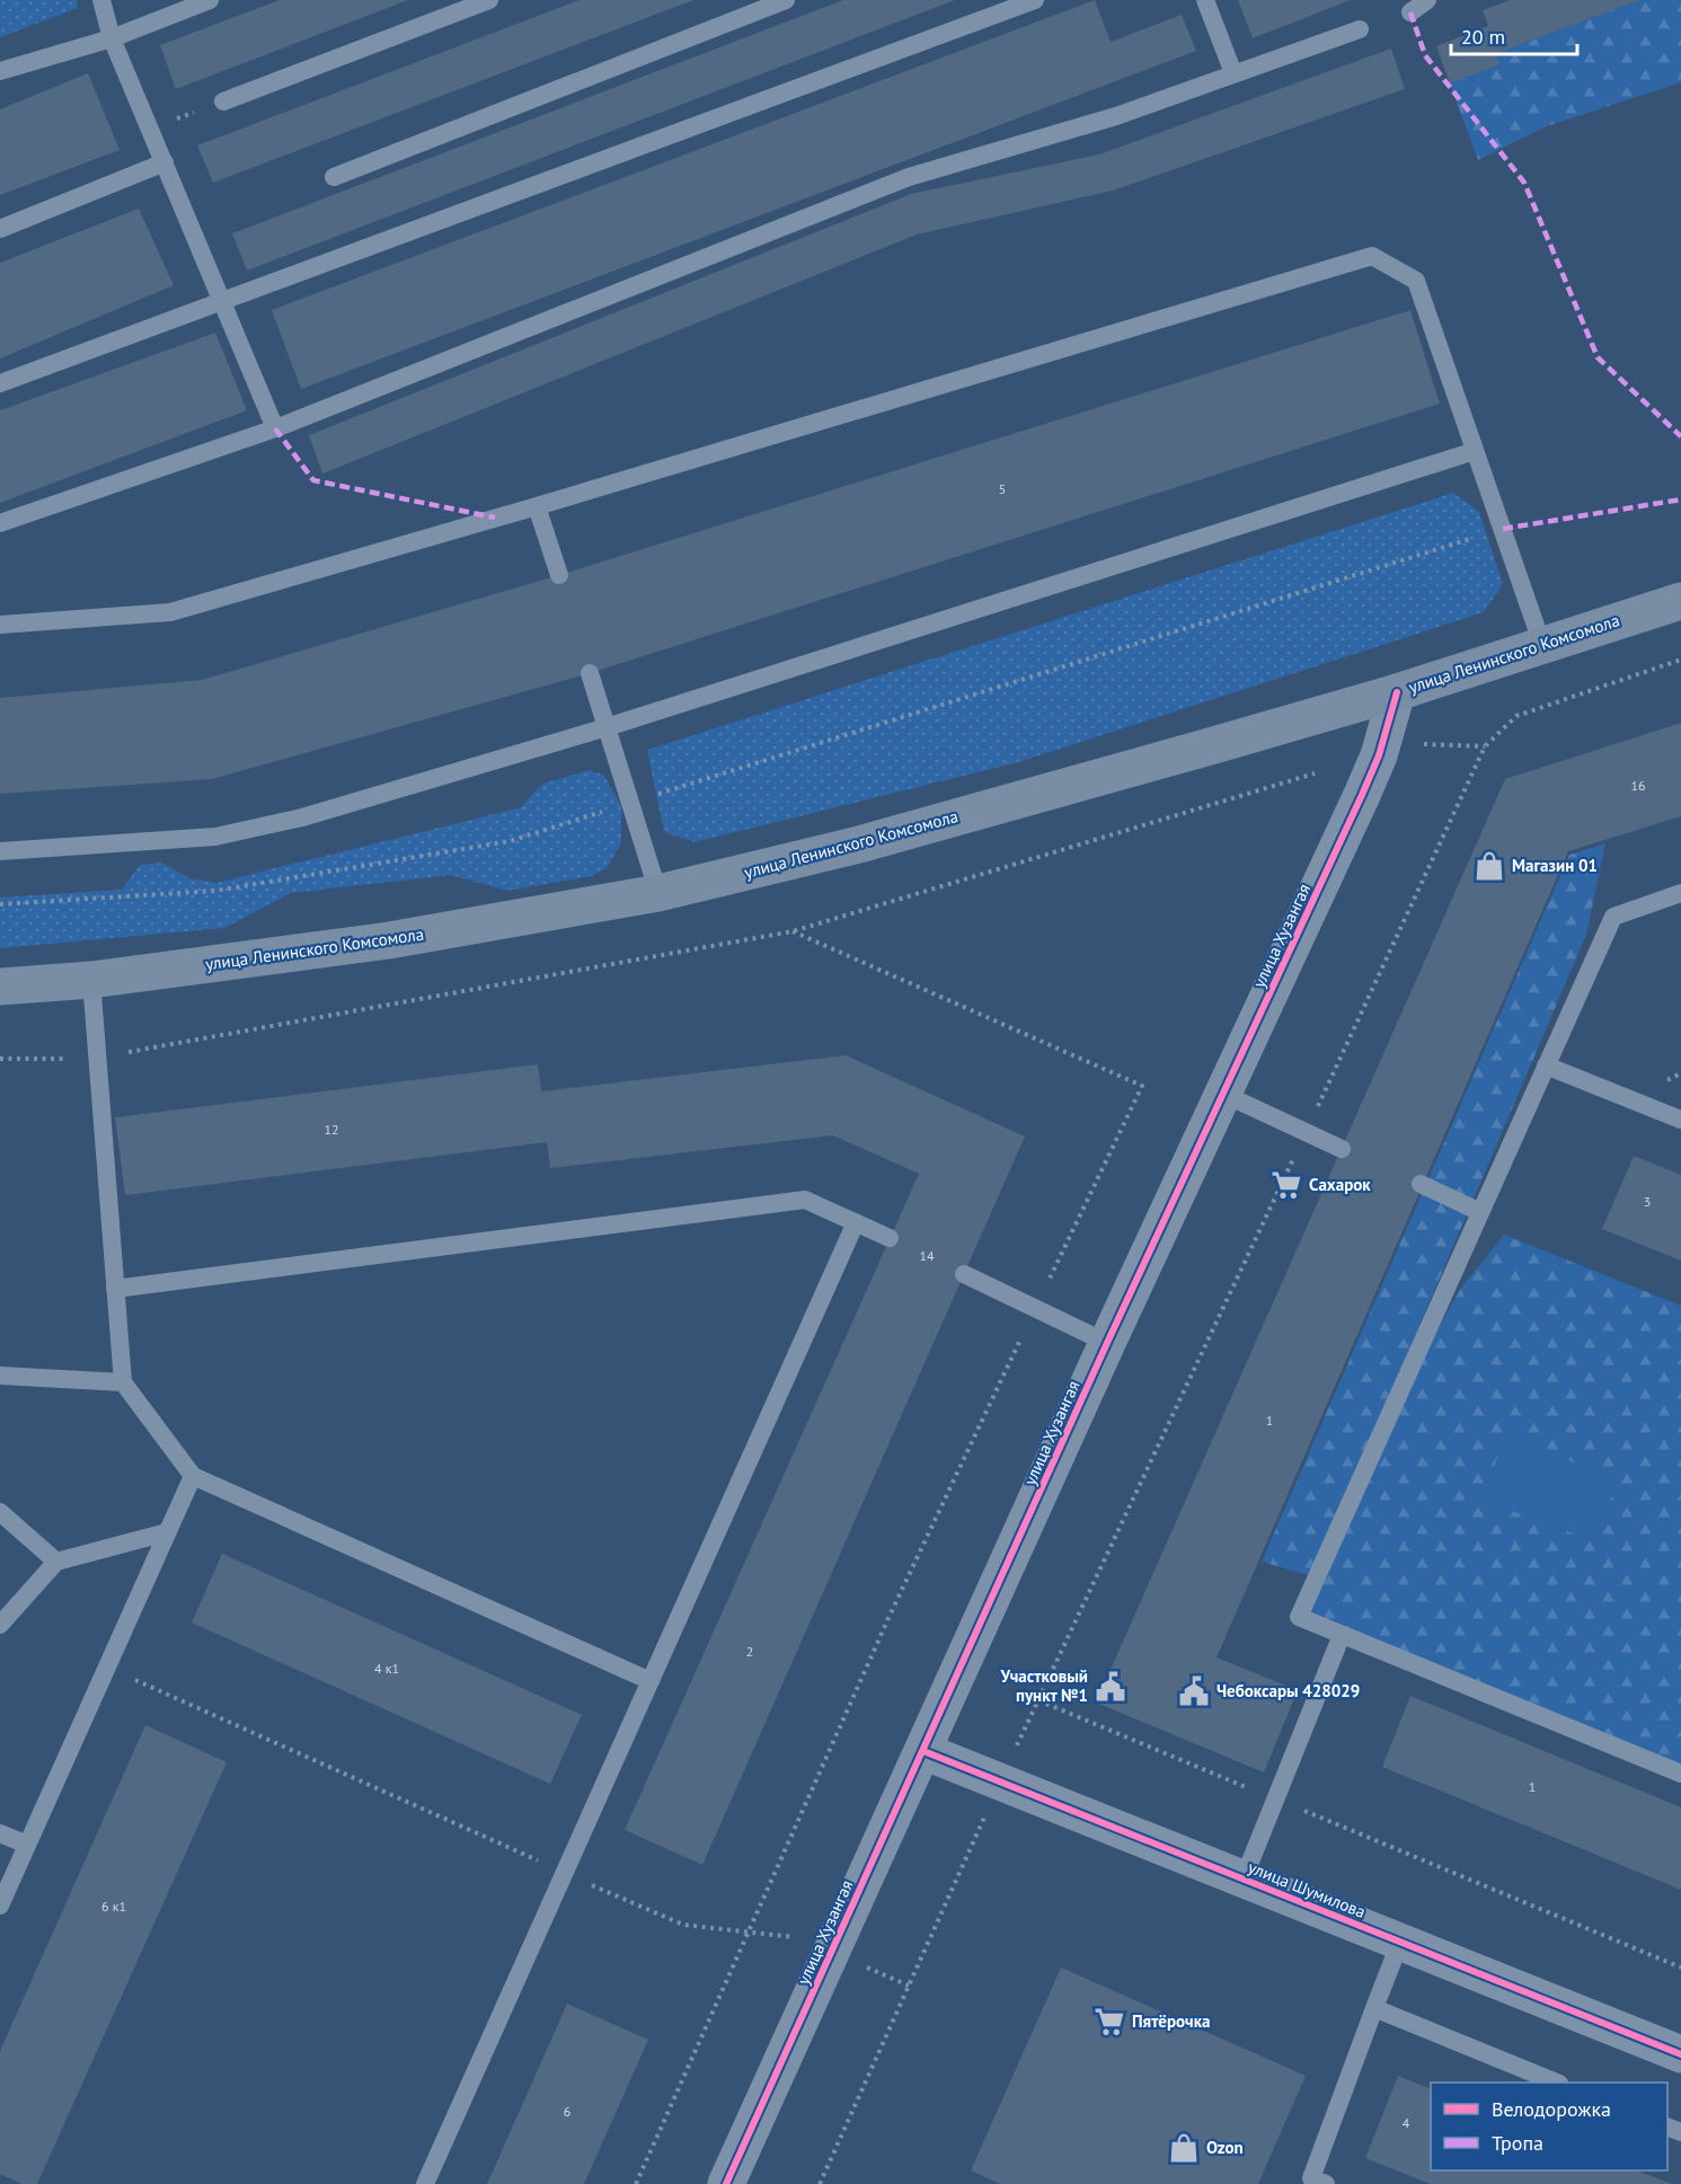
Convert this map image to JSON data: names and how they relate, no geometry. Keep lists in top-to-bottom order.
{
  "streets": {
    "main road": ["улица Ленинского Комсомола"],
    "street": ["улица Хузангая", "улица Шумилова"]
  },
  "crossings": [
    ["улица Ленинского Комсомола", "улица Хузангая"],
    ["улица Хузангая", "улица Шумилова"]
  ],
  "places": {
    "shop": ["Магазин 01", "Ozon"],
    "supermarket": ["Сахарок", "Пятёрочка"],
    "public building": ["Участковый пункт №1", "Чебоксары 428029"]
  },
  "house_numbers": [
    "5",
    "16",
    "12",
    "3",
    "14",
    "1",
    "2",
    "4 к1",
    "1",
    "6 к1",
    "6",
    "4"
  ],
  "legend": ["Велодорожка", "Тропа"],
  "scale_bar": "20 m"
}
